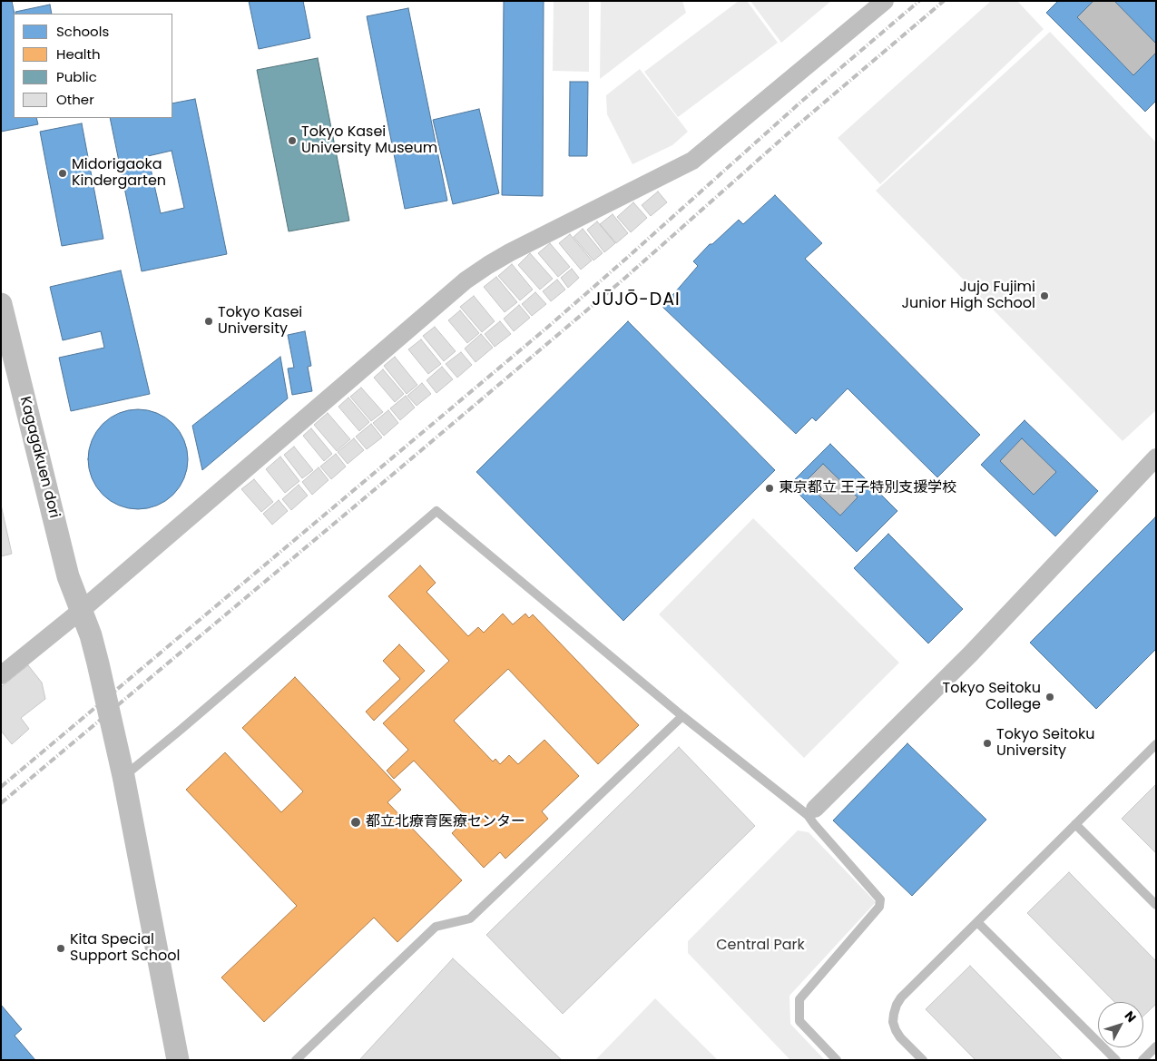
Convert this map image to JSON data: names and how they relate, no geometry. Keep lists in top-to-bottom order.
{
  "streets": {
    "street": ["Kagagakuen dori"]
  },
  "districts": ["JŪJŌ-DAI"],
  "parks": ["Central Park"],
  "places": [
    "Tokyo Kasei University Museum",
    "Midorigaoka Kindergarten",
    "Jujo Fujimi Junior High School",
    "Tokyo Kasei University",
    "東京都立 王子特別支援学校",
    "Tokyo Seitoku College",
    "Tokyo Seitoku University",
    "都立北療育医療センター",
    "Kita Special Support School"
  ],
  "legend": [
    "Schools",
    "Health",
    "Public",
    "Other"
  ],
  "north": "top right"
}
